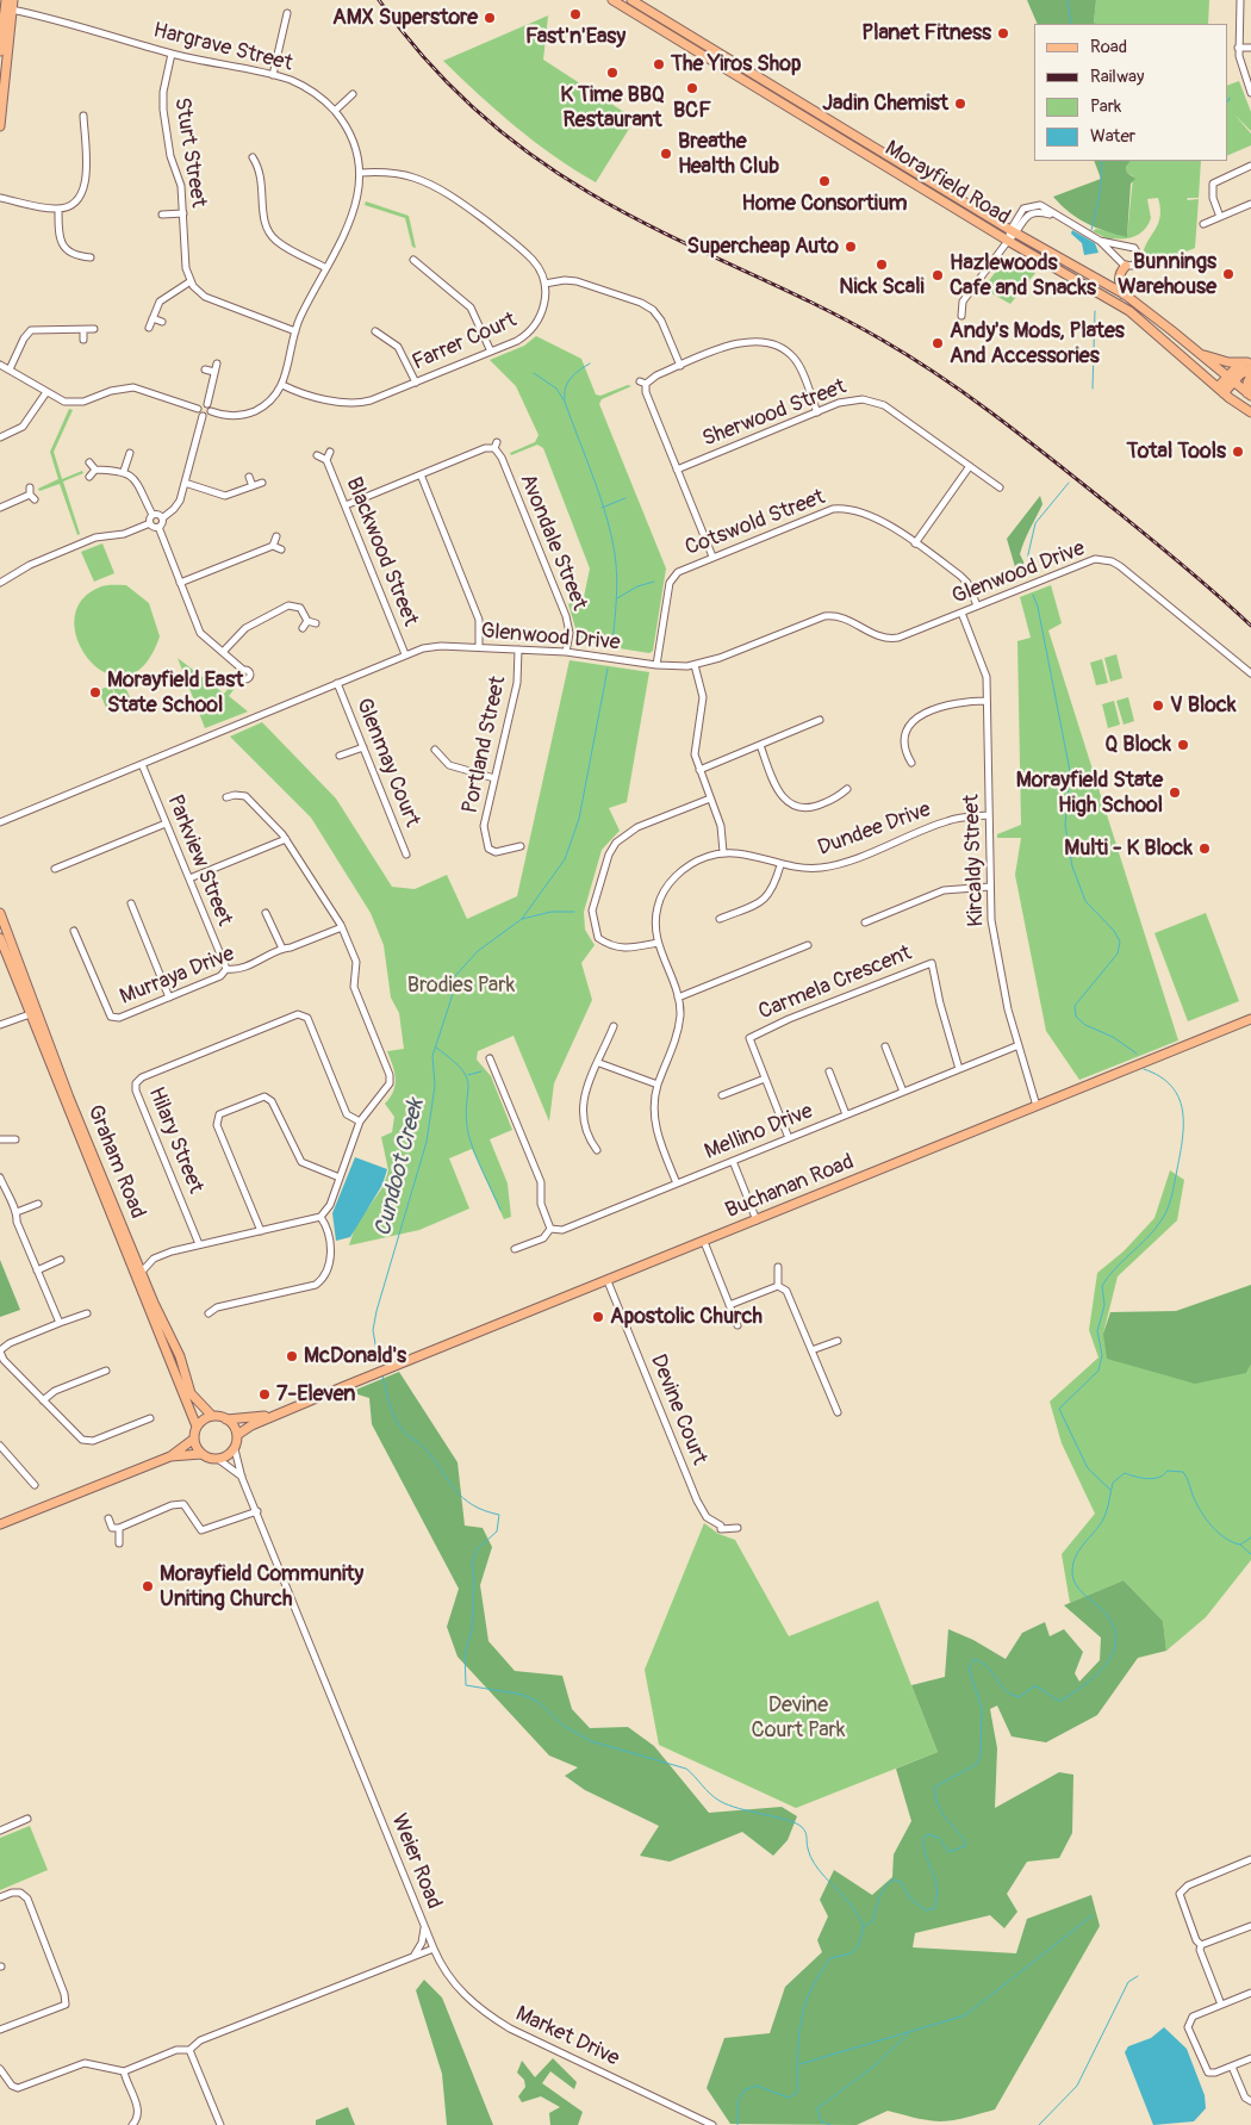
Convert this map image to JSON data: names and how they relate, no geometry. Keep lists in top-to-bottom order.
{
  "streets": {
    "main road": ["Morayfield Road", "Graham Road", "Buchanan Road"],
    "street": [
      "Hargrave Street",
      "Sturt Street",
      "Farrer Court",
      "Sherwood Street",
      "Cotswold Street",
      "Avondale Street",
      "Blackwood Street",
      "Glenwood Drive",
      "Portland Street",
      "Glenmay Court",
      "Dundee Drive",
      "Parkview Street",
      "Kircaldy Street",
      "Murraya Drive",
      "Carmela Crescent",
      "Mellino Drive",
      "Hilary Street",
      "Devine Court",
      "Weier Road",
      "Market Drive"
    ]
  },
  "crossings": [
    ["Hargrave Street", "Sturt Street"],
    ["Hargrave Street", "Farrer Court"],
    ["Cotswold Street", "Glenwood Drive"],
    ["Avondale Street", "Blackwood Street"],
    ["Avondale Street", "Glenwood Drive"],
    ["Blackwood Street", "Glenwood Drive"],
    ["Glenwood Drive", "Portland Street"],
    ["Glenwood Drive", "Glenmay Court"],
    ["Glenwood Drive", "Parkview Street"],
    ["Glenwood Drive", "Kircaldy Street"],
    ["Dundee Drive", "Kircaldy Street"],
    ["Dundee Drive", "Mellino Drive"],
    ["Parkview Street", "Murraya Drive"],
    ["Kircaldy Street", "Mellino Drive"],
    ["Kircaldy Street", "Buchanan Road"],
    ["Carmela Crescent", "Mellino Drive"],
    ["Graham Road", "Buchanan Road"],
    ["Graham Road", "Weier Road"],
    ["Buchanan Road", "Devine Court"],
    ["Buchanan Road", "Weier Road"],
    ["Weier Road", "Market Drive"]
  ],
  "water": ["Cundoot Creek"],
  "parks": ["Brodies Park", "Devine Court Park"],
  "places": [
    "Fast'n'Easy",
    "AMX Superstore",
    "Planet Fitness",
    "The Yiros Shop",
    "K Time BBQ Restaurant",
    "BCF",
    "Jadin Chemist",
    "Breathe Health Club",
    "Home Consortium",
    "Supercheap Auto",
    "Nick Scali",
    "Bunnings Warehouse",
    "Hazlewoods Cafe and Snacks",
    "Andy's Mods, Plates And Accessories",
    "Total Tools",
    "Morayfield East State School",
    "V Block",
    "Q Block",
    "Morayfield State High School",
    "Multi - K Block",
    "Apostolic Church",
    "McDonald's",
    "7-Eleven",
    "Morayfield Community Uniting Church"
  ],
  "legend": [
    "Road",
    "Railway",
    "Park",
    "Water"
  ]
}
